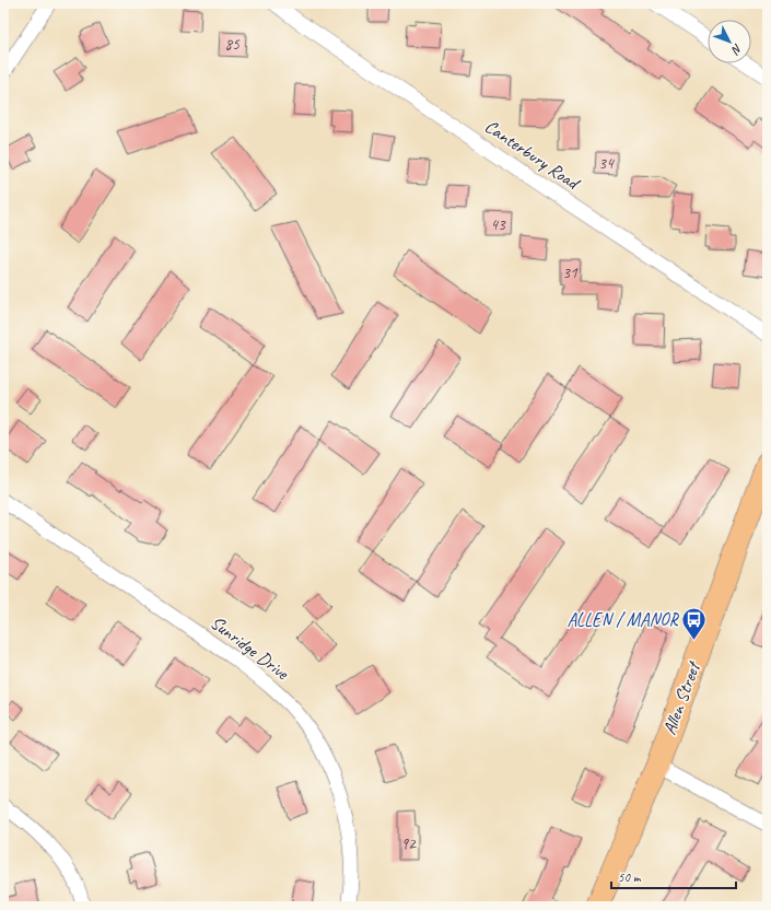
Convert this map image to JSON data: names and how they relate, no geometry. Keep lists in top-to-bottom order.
{
  "streets": {
    "main road": ["Allen Street"],
    "street": ["Canterbury Road", "Sunridge Drive"]
  },
  "places": {
    "bus stop": ["ALLEN / MANOR"]
  },
  "house_numbers": [
    "85",
    "34",
    "43",
    "31",
    "92"
  ],
  "scale_bar": "50 m",
  "north": "bottom right"
}
